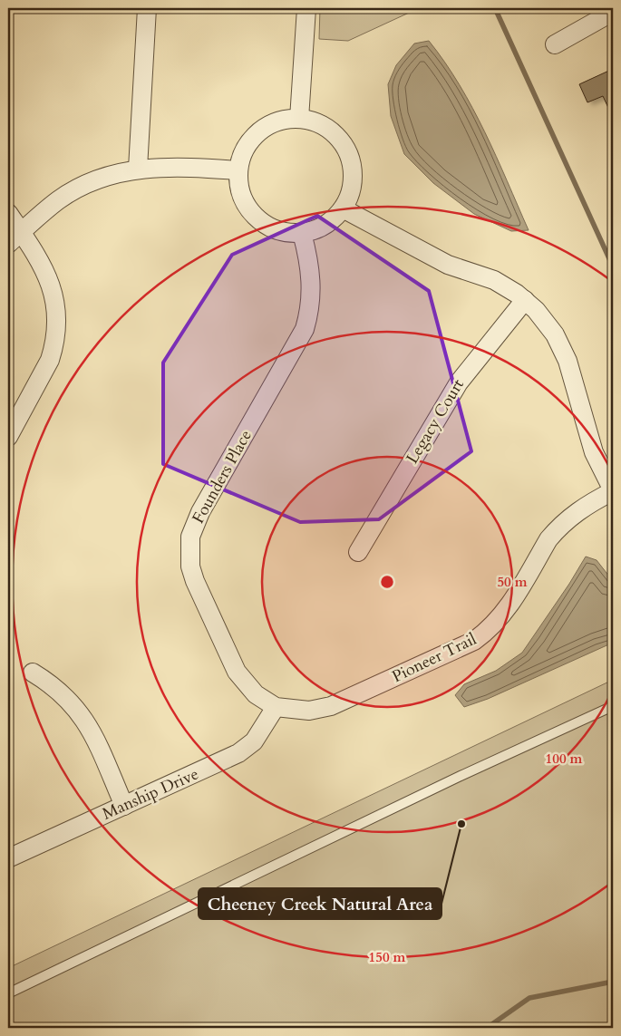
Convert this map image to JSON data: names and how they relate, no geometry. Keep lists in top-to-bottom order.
{
  "streets": {
    "street": [
      "Legacy Court",
      "Founders Place",
      "Pioneer Trail",
      "Manship Drive"
    ]
  },
  "crossings": [
    ["Founders Place", "Pioneer Trail"],
    ["Founders Place", "Manship Drive"],
    ["Pioneer Trail", "Manship Drive"]
  ],
  "places": ["Cheeney Creek Natural Area"],
  "rings": ["50 m", "100 m", "150 m"]
}
